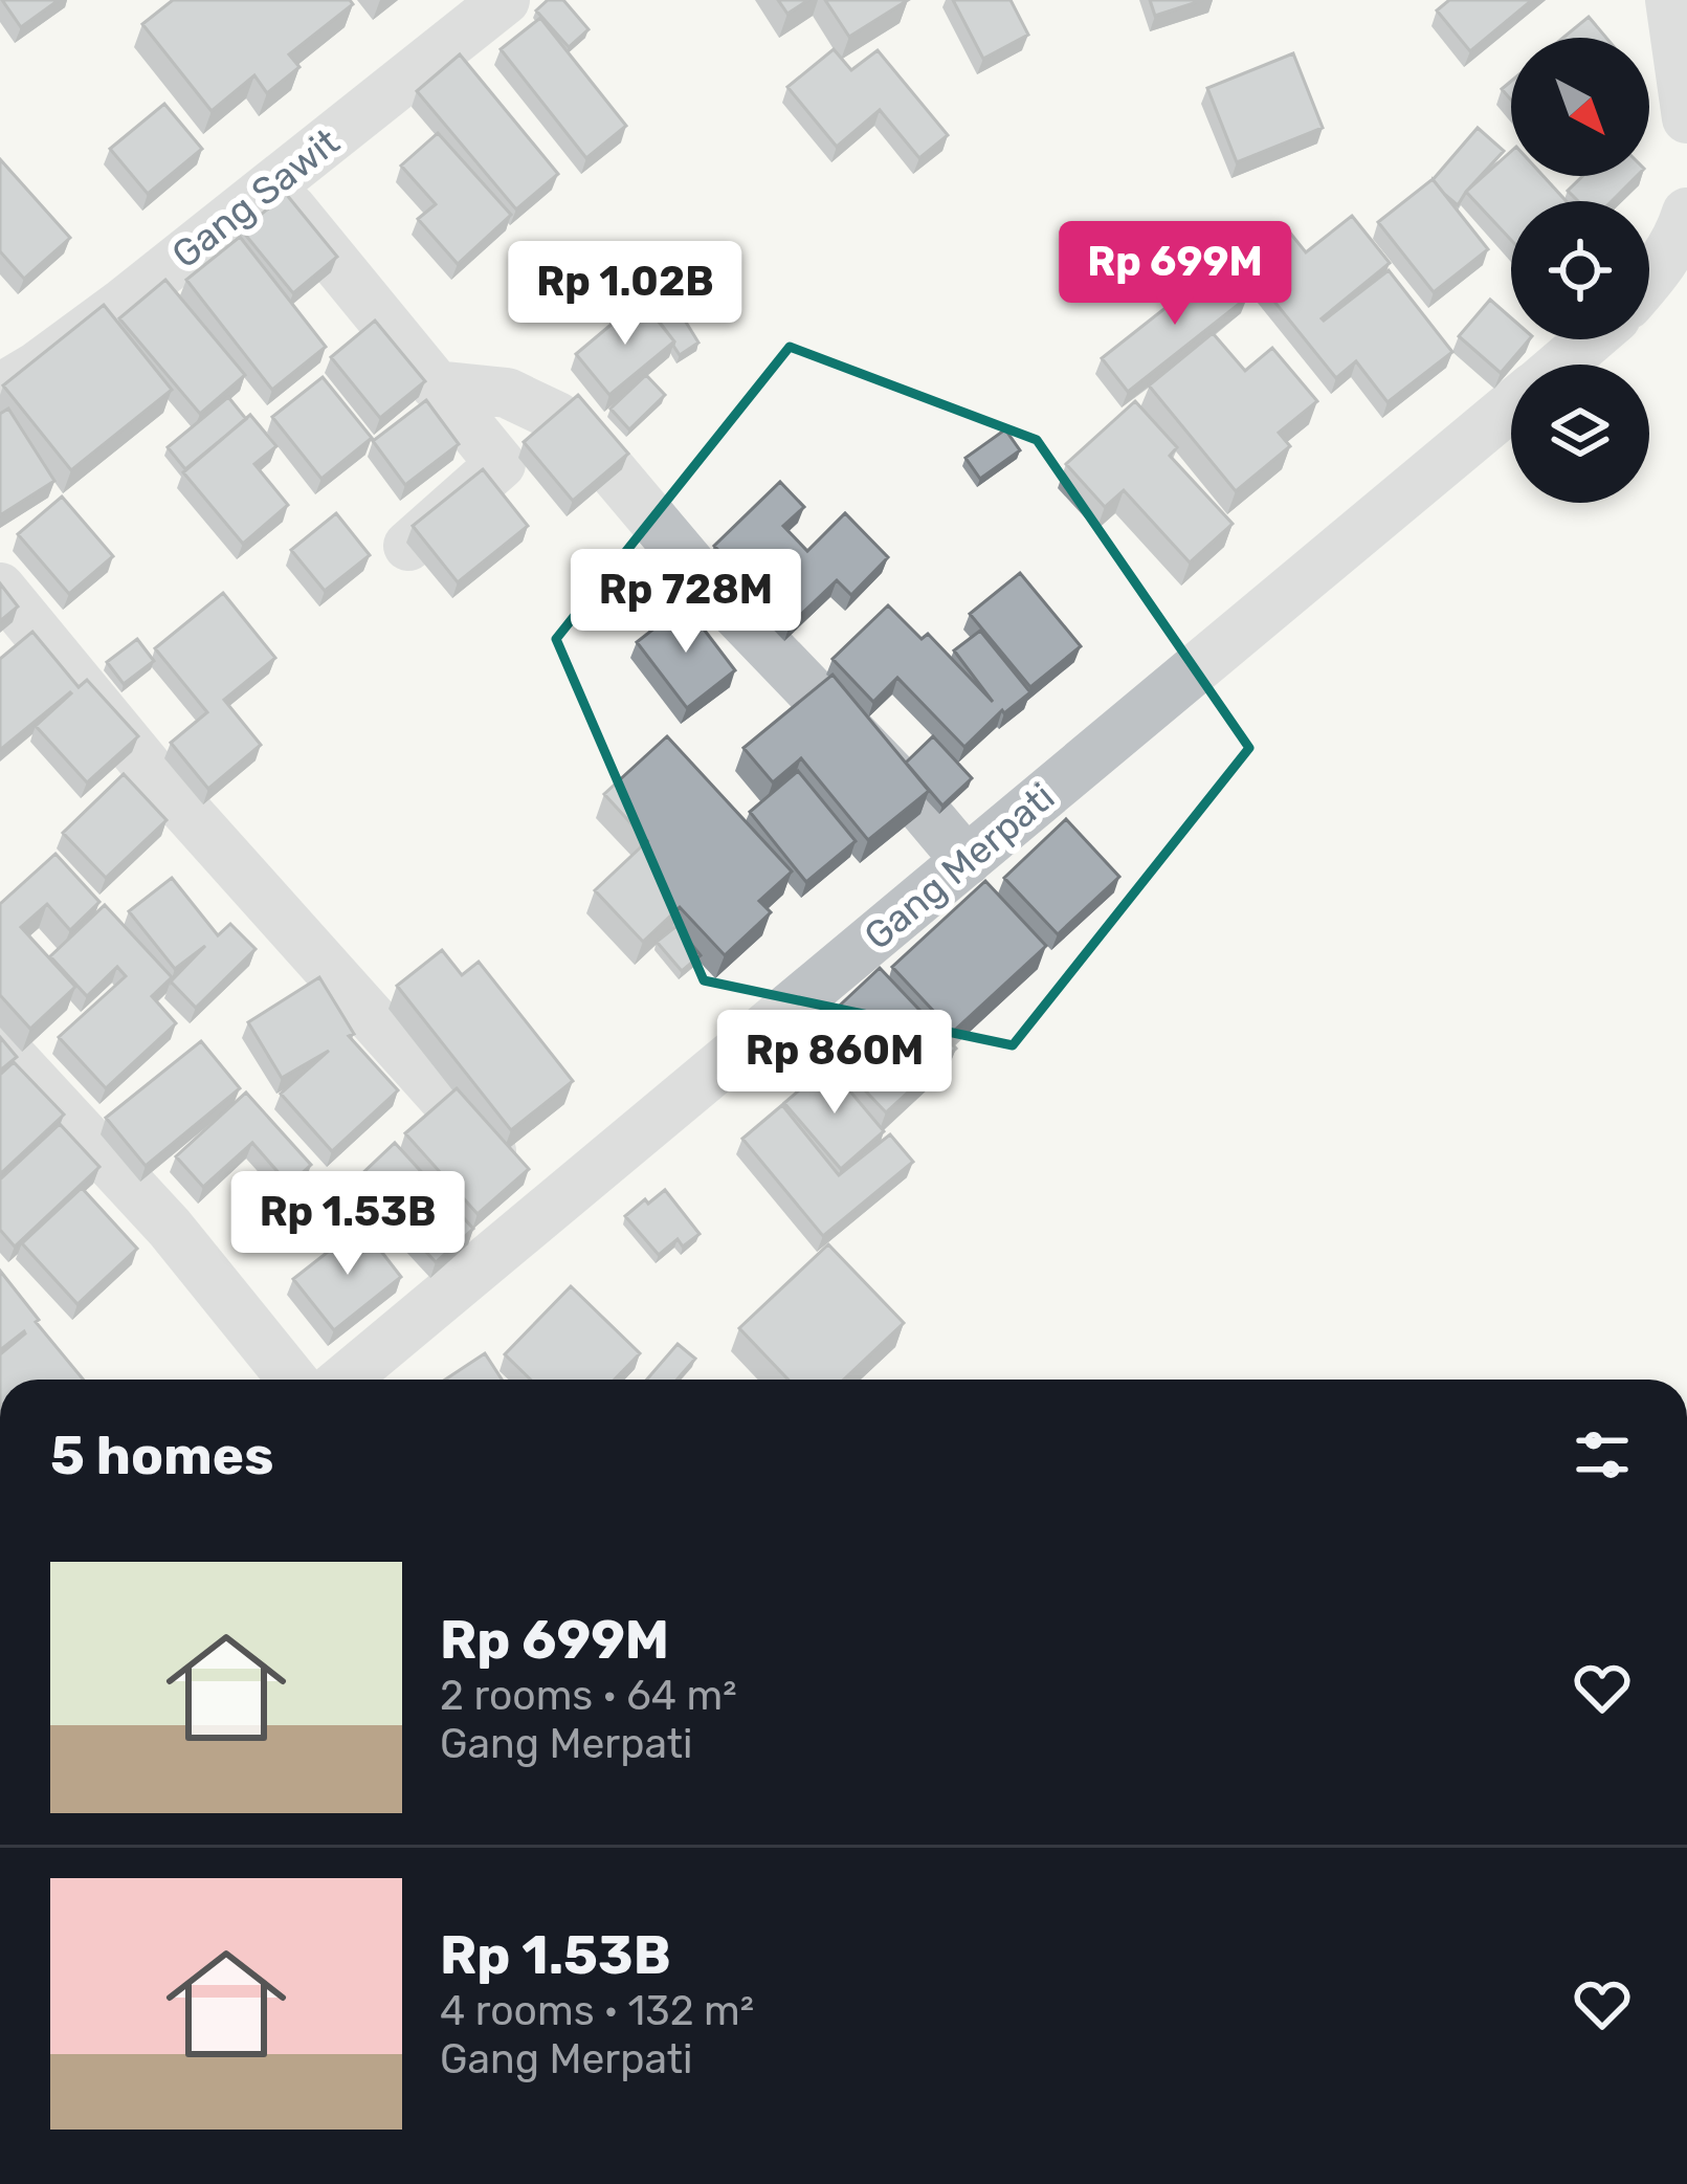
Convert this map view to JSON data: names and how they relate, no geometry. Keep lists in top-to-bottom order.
{
  "streets": {
    "street": ["Gang Sawit", "Gang Merpati"]
  },
  "north": "bottom right",
  "page": {
    "price": [
      "Rp 699M",
      "Rp 1.02B",
      "Rp 728M",
      "Rp 860M",
      "Rp 1.53B"
    ],
    "heading": "5 homes",
    "list": [
      {
        "name": "Rp 699M",
        "note": "2 rooms · 64 m² · Gang Merpati"
      },
      {
        "name": "Rp 1.53B",
        "note": "4 rooms · 132 m² · Gang Merpati"
      }
    ]
  }
}
